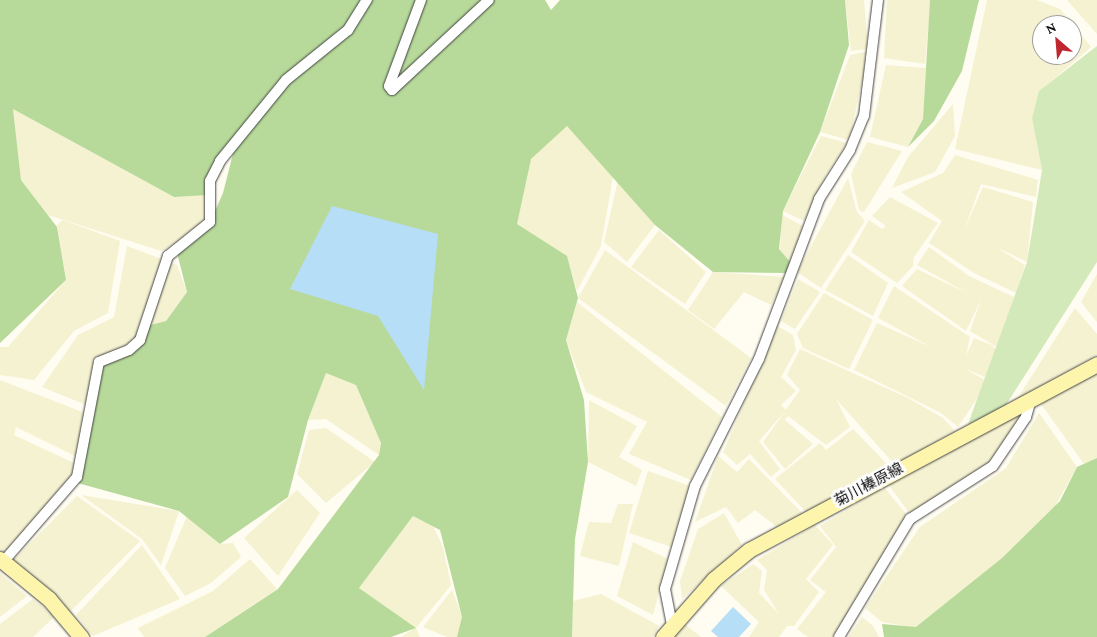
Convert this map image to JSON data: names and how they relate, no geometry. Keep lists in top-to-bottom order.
{
  "streets": {
    "main road": ["菊川榛原線"]
  },
  "north": "top left"
}
